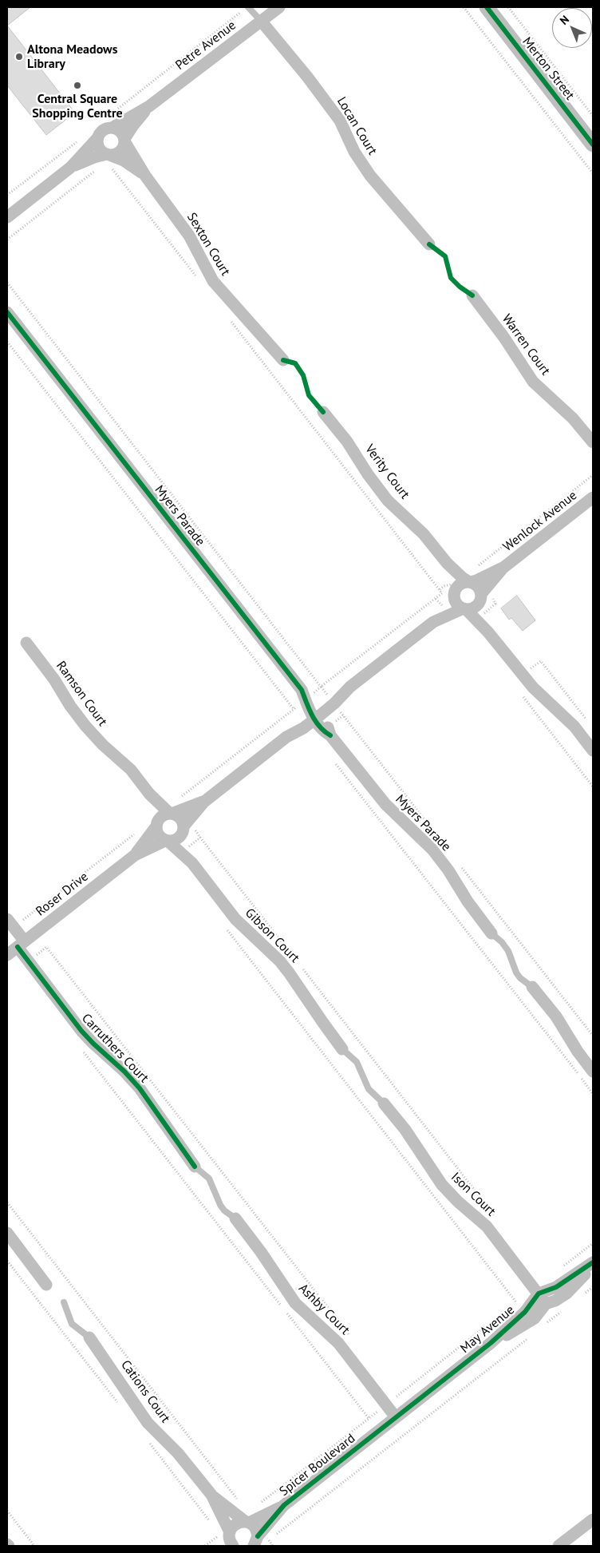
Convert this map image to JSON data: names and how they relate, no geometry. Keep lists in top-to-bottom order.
{
  "streets": {
    "street": [
      "Petre Avenue",
      "Merton Street",
      "Locan Court",
      "Sexton Court",
      "Warren Court",
      "Verity Court",
      "Myers Parade",
      "Wenlock Avenue",
      "Ramson Court",
      "Roser Drive",
      "Gibson Court",
      "Carruthers Court",
      "Ison Court",
      "Ashby Court",
      "May Avenue",
      "Cations Court",
      "Spicer Boulevard"
    ]
  },
  "crossings": [
    ["Petre Avenue", "Locan Court"],
    ["Petre Avenue", "Sexton Court"],
    ["Verity Court", "Wenlock Avenue"],
    ["Ramson Court", "Roser Drive"],
    ["Ramson Court", "Gibson Court"],
    ["Roser Drive", "Gibson Court"],
    ["Roser Drive", "Carruthers Court"],
    ["Ison Court", "May Avenue"],
    ["Ashby Court", "May Avenue"],
    ["Ashby Court", "Spicer Boulevard"],
    ["May Avenue", "Spicer Boulevard"],
    ["Cations Court", "Spicer Boulevard"]
  ],
  "places": ["Altona Meadows Library", "Central Square Shopping Centre"],
  "north": "top left"
}
